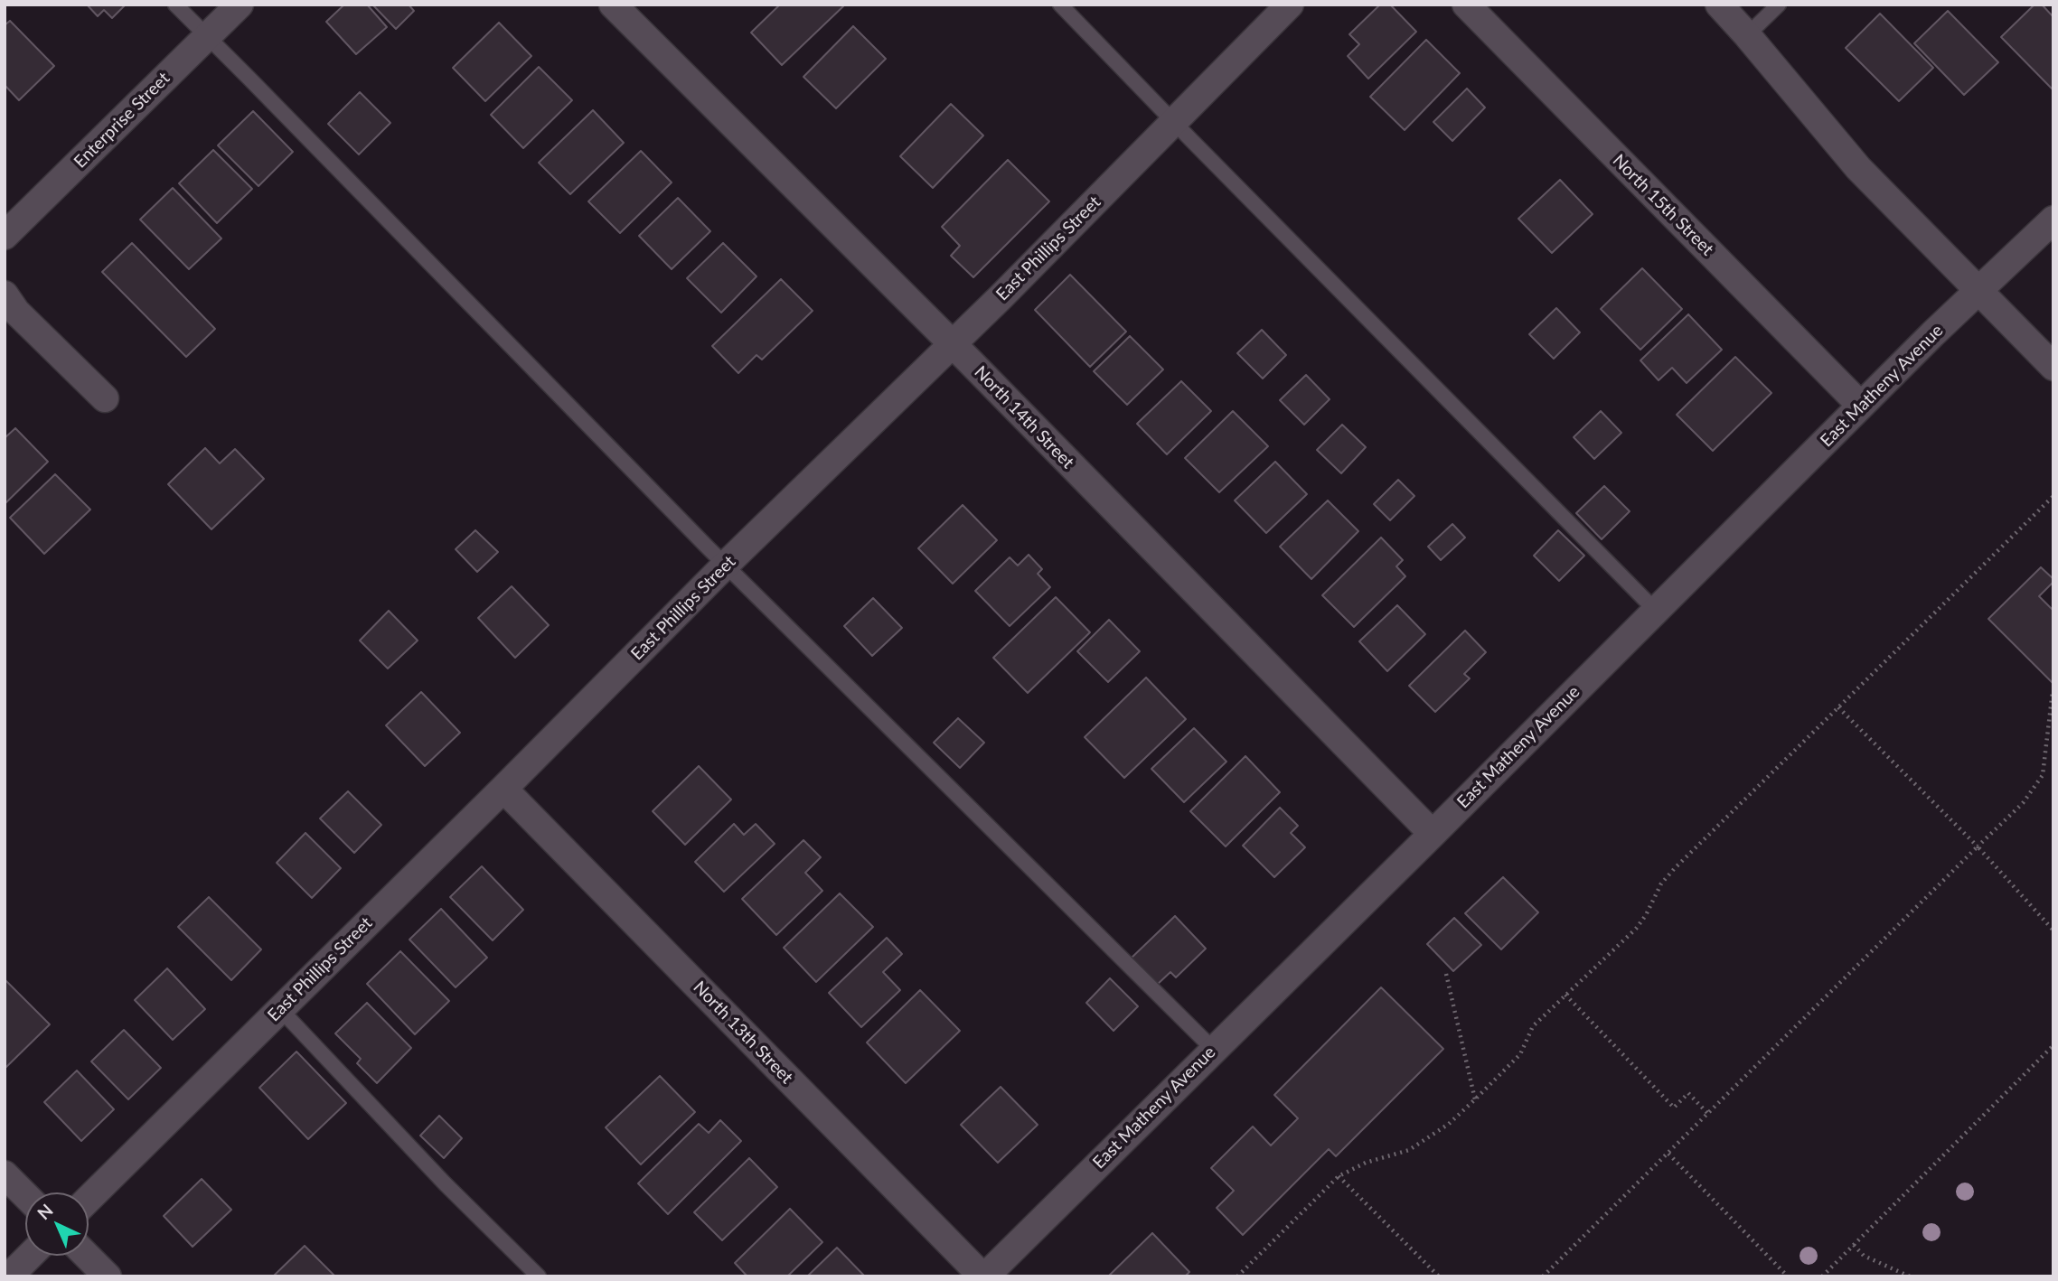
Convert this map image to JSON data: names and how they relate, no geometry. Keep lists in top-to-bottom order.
{
  "streets": {
    "street": [
      "Enterprise Street",
      "North 15th Street",
      "East Phillips Street",
      "East Matheny Avenue",
      "North 14th Street",
      "North 13th Street"
    ]
  },
  "crossings": [
    ["North 15th Street", "East Matheny Avenue"],
    ["East Phillips Street", "North 14th Street"],
    ["East Phillips Street", "North 13th Street"],
    ["East Matheny Avenue", "North 14th Street"],
    ["East Matheny Avenue", "North 13th Street"]
  ],
  "north": "top left"
}
